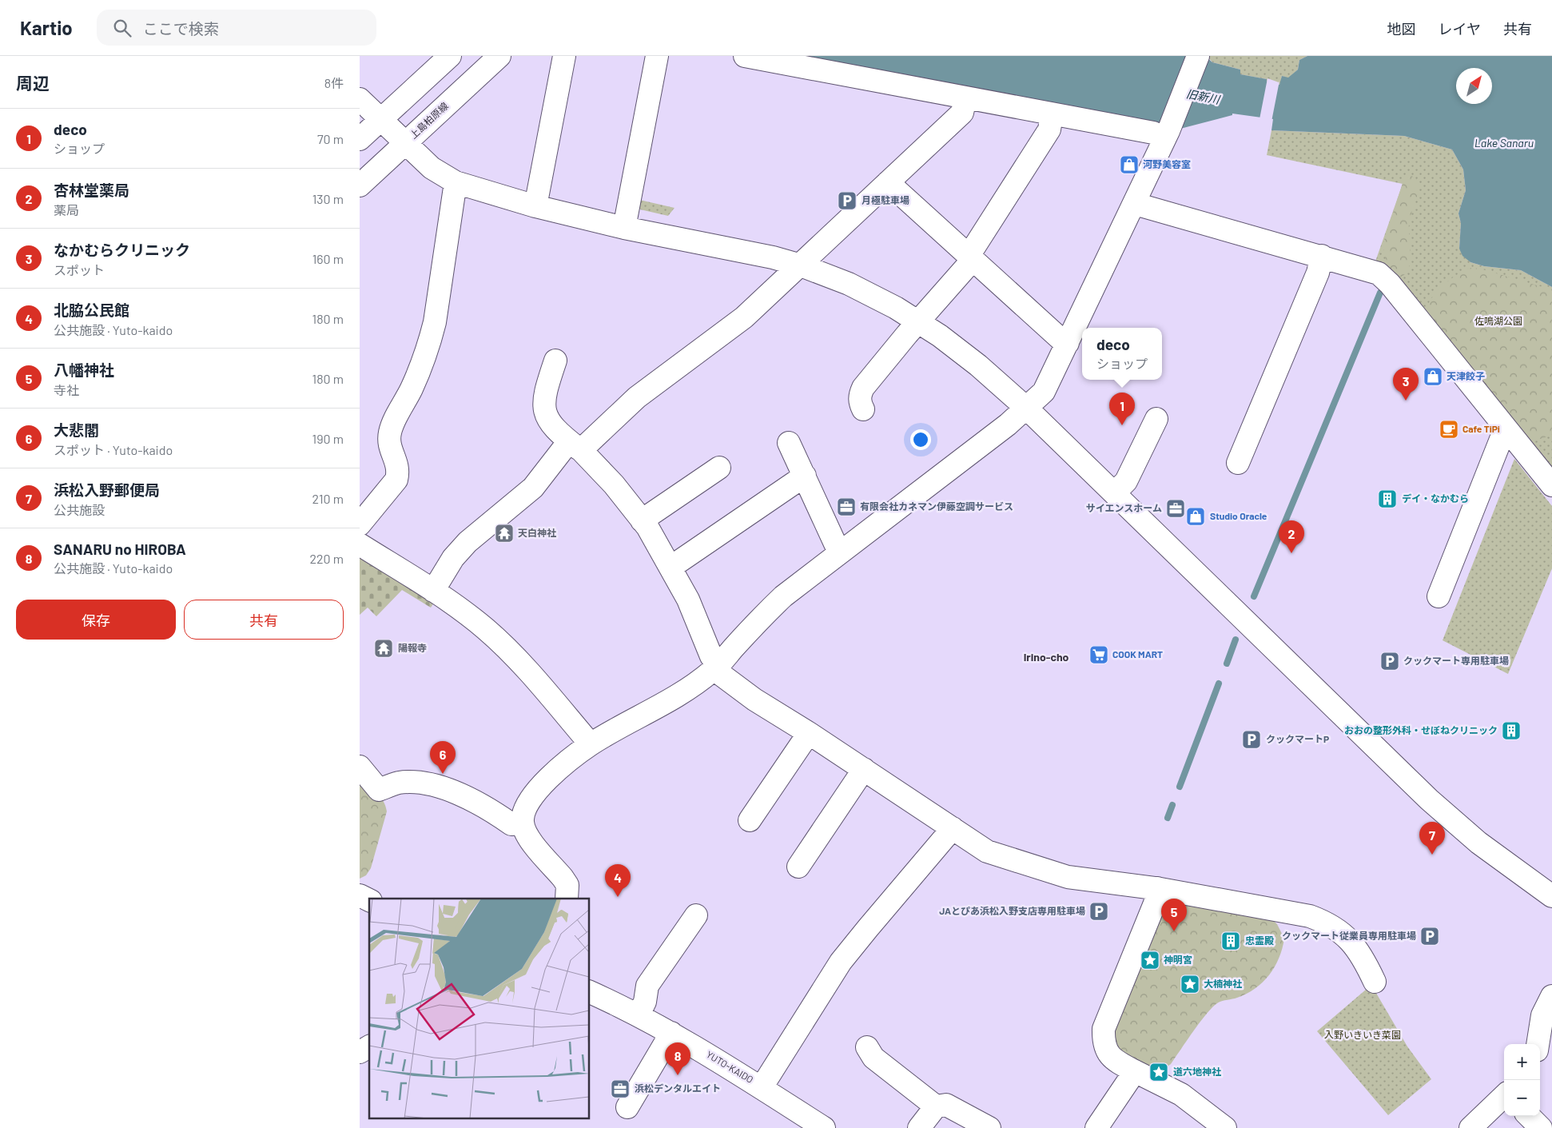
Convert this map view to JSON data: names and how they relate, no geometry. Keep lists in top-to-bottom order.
{
  "streets": {
    "street": ["上島柏原線", "YUTO-KAIDO"]
  },
  "districts": ["Irino-cho"],
  "water": ["旧新川", "Lake Sanaru"],
  "parks": ["佐鳴湖公園", "入野いきいき菜園"],
  "places": {
    "shop": ["河野美容室", "天津餃子", "Studio Oracle"],
    "parking": [
      "月極駐車場",
      "クックマート専用駐車場",
      "クックマートP",
      "JAとぴあ浜松入野支店専用駐車場",
      "クックマート従業員専用駐車場"
    ],
    "cafe": ["Cafe TiPi"],
    "building": ["デイ・なかむら", "おおの整形外科・せぼねクリニック", "忠霊殿"],
    "office": ["有限会社カネマン伊藤空調サービス", "サイエンスホーム", "浜松デンタルエイト"],
    "temple": ["天白神社", "陽報寺"],
    "supermarket": ["COOK MART"],
    "place": ["神明宮", "大楠神社", "道六地神社"]
  },
  "north": "top right",
  "page": {
    "header": "Kartio",
    "search": "ここで検索",
    "nav": ["地図", "レイヤ", "共有"],
    "heading": ["周辺", "8件"],
    "list": [
      {
        "mark": "1",
        "name": "deco",
        "note": "ショップ",
        "value": "70 m"
      },
      {
        "mark": "2",
        "name": "杏林堂薬局",
        "note": "薬局",
        "value": "130 m"
      },
      {
        "mark": "3",
        "name": "なかむらクリニック",
        "note": "スポット",
        "value": "160 m"
      },
      {
        "mark": "4",
        "name": "北脇公民館",
        "note": "公共施設 · Yuto-kaido",
        "value": "180 m"
      },
      {
        "mark": "5",
        "name": "八幡神社",
        "note": "寺社",
        "value": "180 m"
      },
      {
        "mark": "6",
        "name": "大悲閣",
        "note": "スポット · Yuto-kaido",
        "value": "190 m"
      },
      {
        "mark": "7",
        "name": "浜松入野郵便局",
        "note": "公共施設",
        "value": "210 m"
      },
      {
        "mark": "8",
        "name": "SANARU no HIROBA",
        "note": "公共施設 · Yuto-kaido",
        "value": "220 m"
      }
    ],
    "popup": ["deco", "ショップ"],
    "pins": [
      "3",
      "1",
      "2",
      "6",
      "7",
      "4",
      "5",
      "8"
    ],
    "buttons": ["保存", "共有"],
    "map_buttons": ["+", "−"]
  }
}
